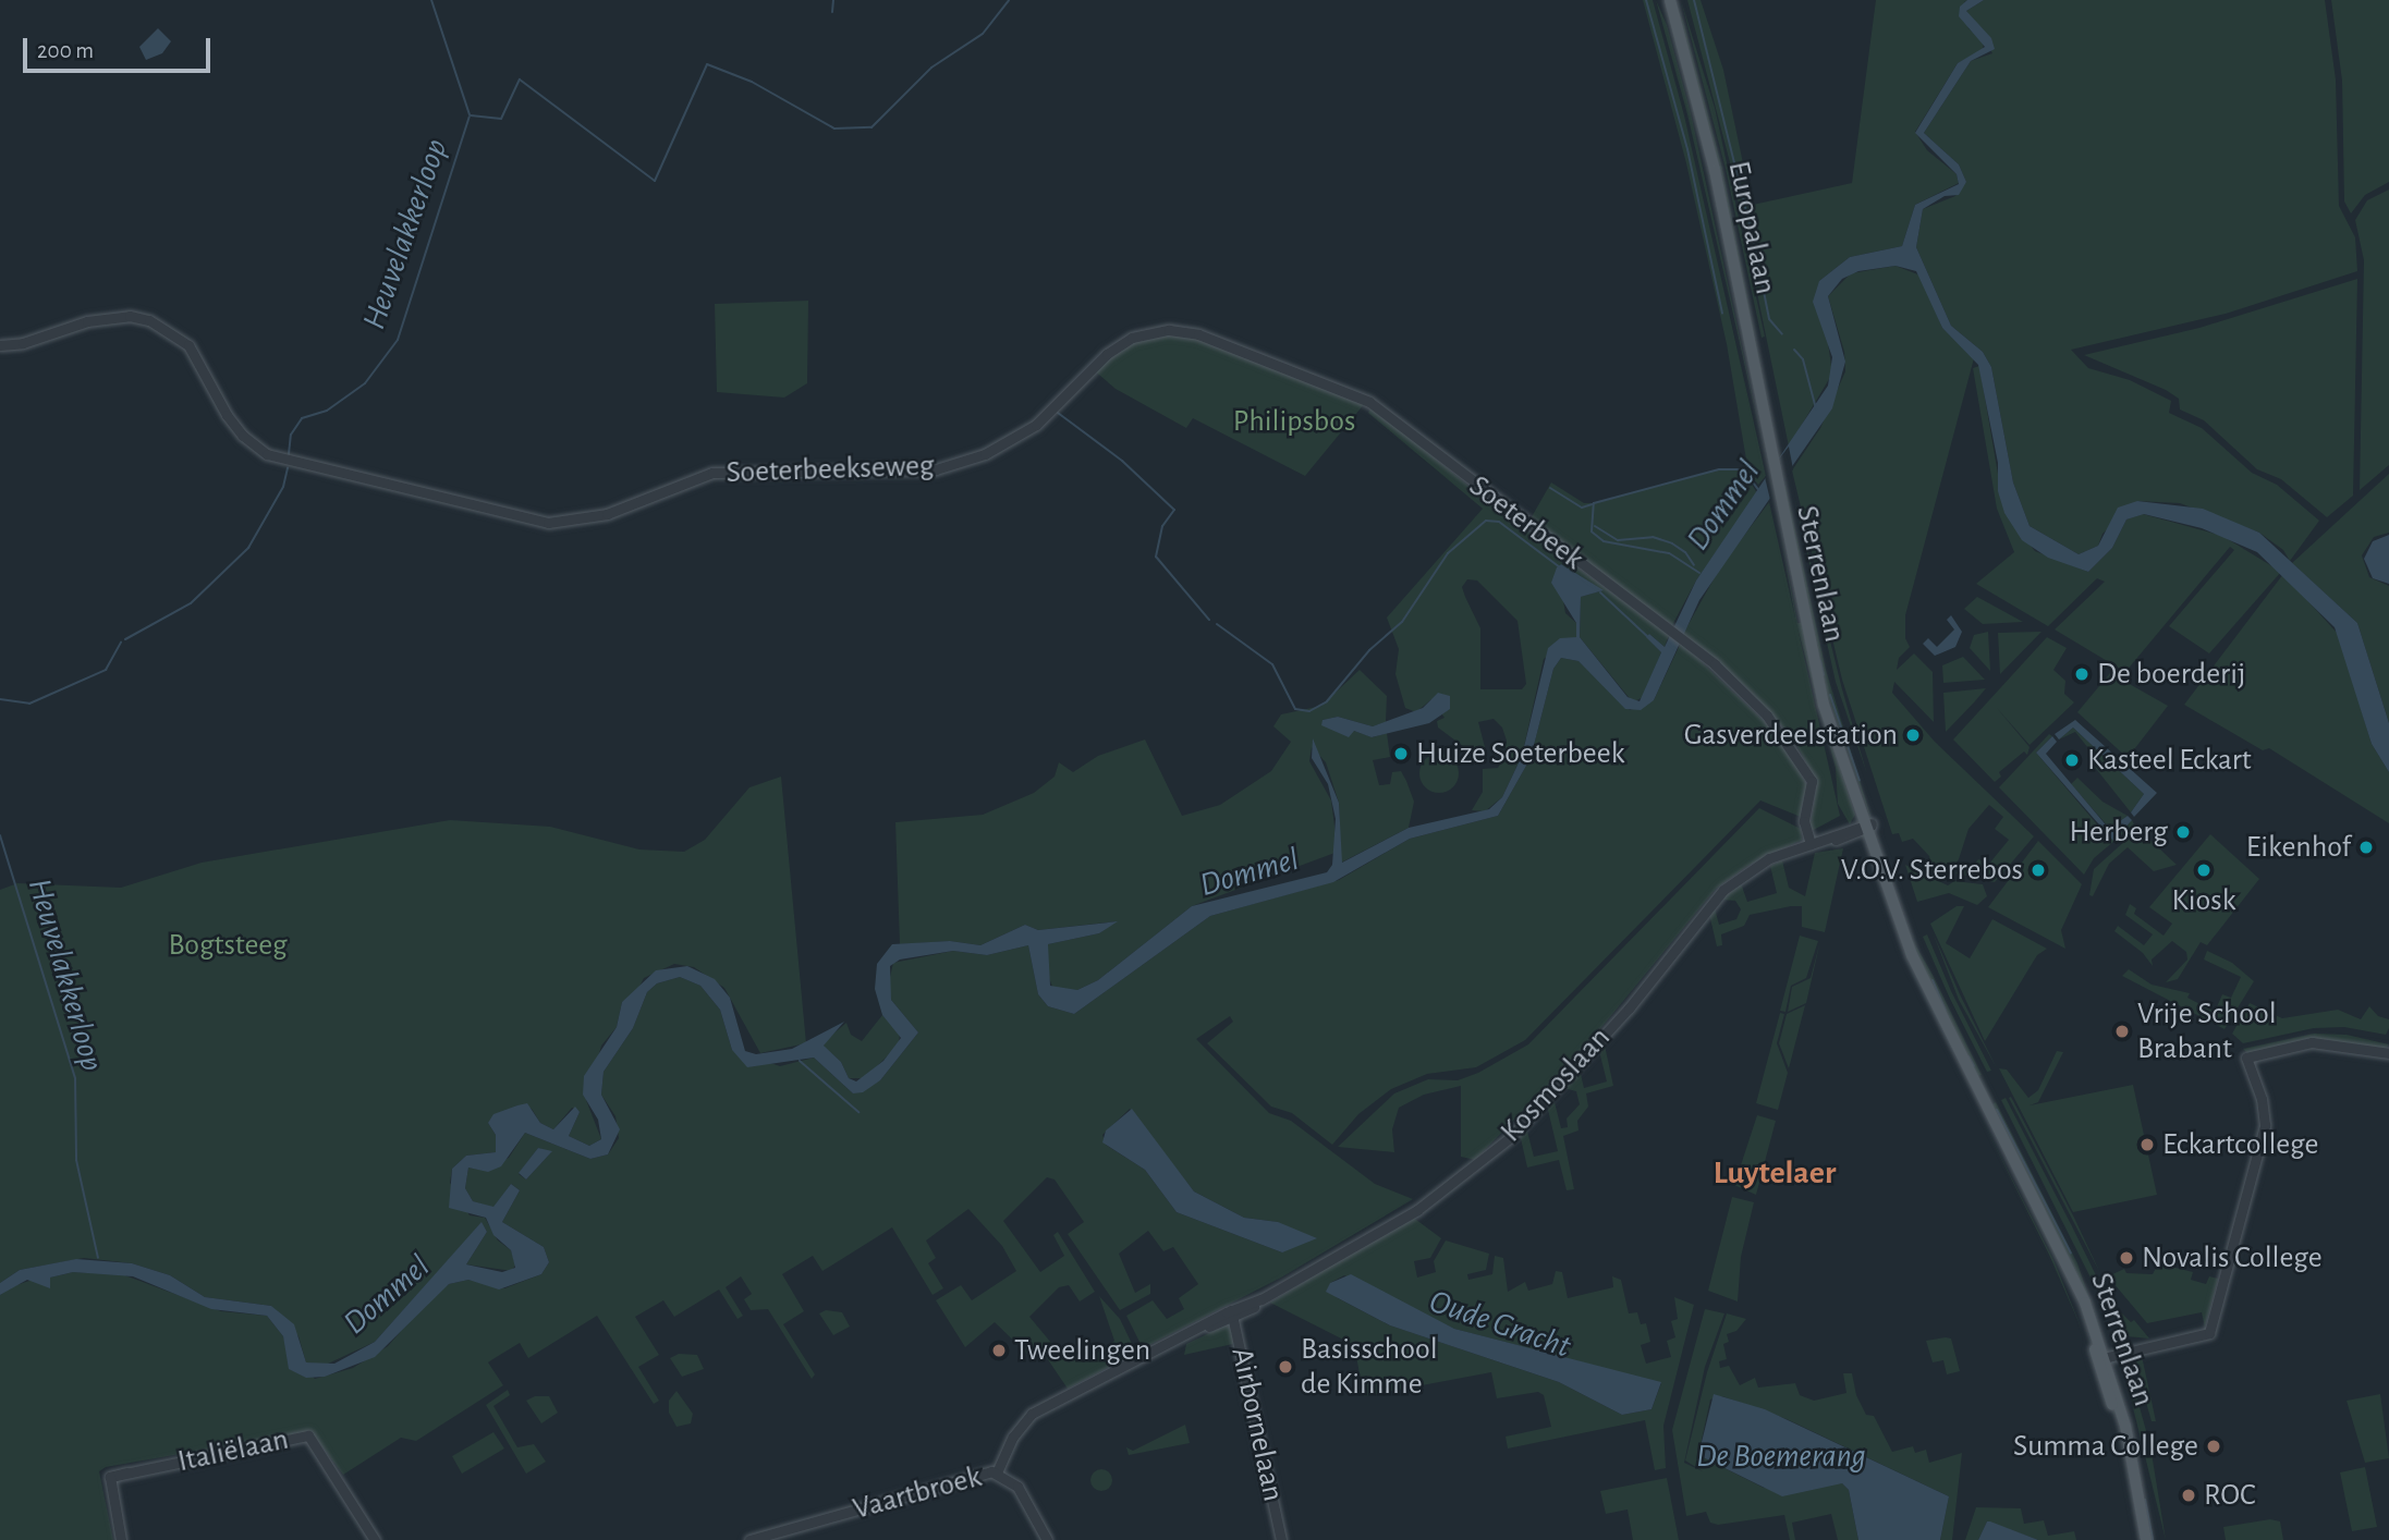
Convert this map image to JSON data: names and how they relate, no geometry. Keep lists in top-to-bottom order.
{
  "streets": {
    "main road": ["Europalaan", "Sterrenlaan"],
    "street": [
      "Soeterbeekseweg",
      "Soeterbeek",
      "Kosmoslaan",
      "Airbornelaan",
      "Italiëlaan",
      "Vaartbroek"
    ]
  },
  "crossings": [
    ["Europalaan", "Sterrenlaan"],
    ["Soeterbeekseweg", "Soeterbeek"],
    ["Soeterbeek", "Kosmoslaan"],
    ["Sterrenlaan", "Kosmoslaan"],
    ["Kosmoslaan", "Airbornelaan"],
    ["Kosmoslaan", "Vaartbroek"]
  ],
  "districts": ["Luytelaer"],
  "water": [
    "Heuvelakkerloop",
    "Dommel",
    "Oude Gracht",
    "De Boemerang"
  ],
  "parks": ["Philipsbos", "Bogtsteeg"],
  "places": [
    "De boerderij",
    "Gasverdeelstation",
    "Huize Soeterbeek",
    "Kasteel Eckart",
    "Herberg",
    "Eikenhof",
    "V.O.V. Sterrebos",
    "Kiosk",
    "Vrije School Brabant",
    "Eckartcollege",
    "Novalis College",
    "Tweelingen",
    "Basisschool de Kimme",
    "Summa College",
    "ROC"
  ],
  "scale_bar": "200 m"
}
